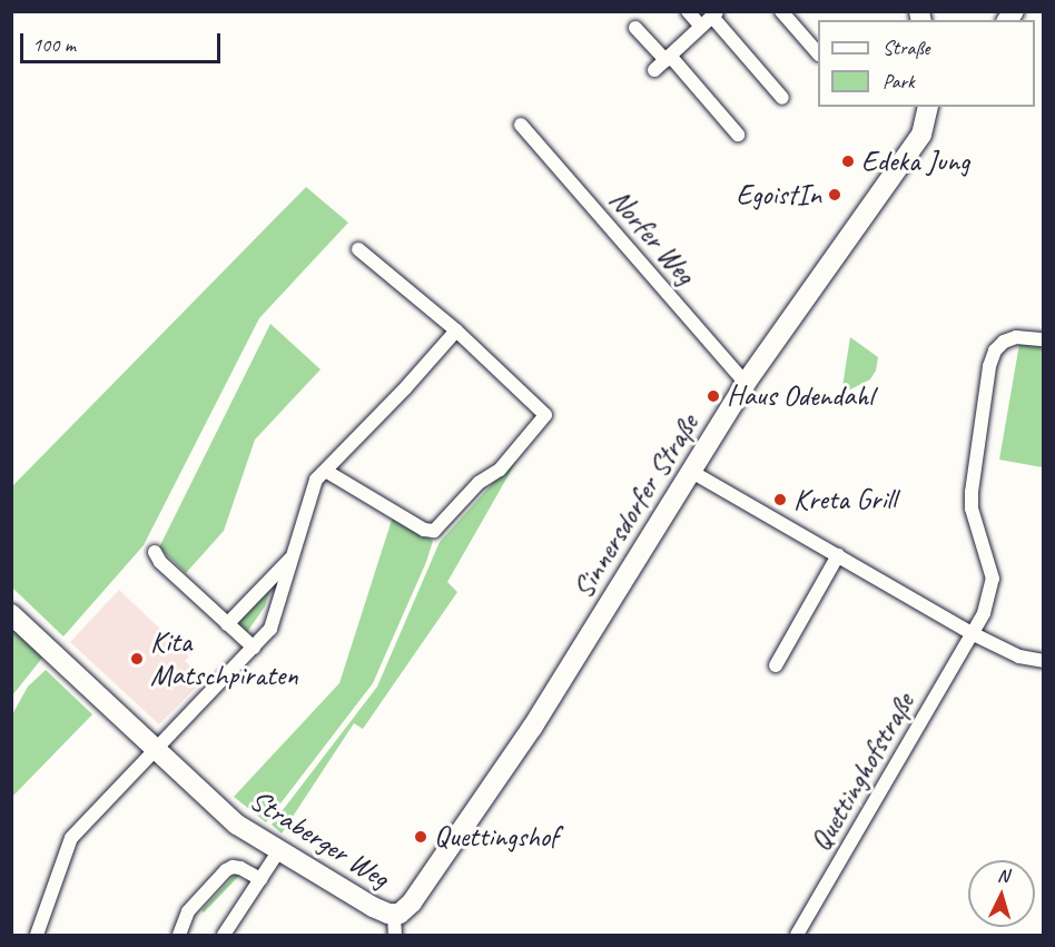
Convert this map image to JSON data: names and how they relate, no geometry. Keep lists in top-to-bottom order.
{
  "streets": {
    "street": [
      "Norfer Weg",
      "Sinnersdorfer Straße",
      "Quettinghofstraße",
      "Straberger Weg"
    ]
  },
  "crossings": [
    ["Norfer Weg", "Sinnersdorfer Straße"],
    ["Sinnersdorfer Straße", "Straberger Weg"]
  ],
  "places": [
    "Edeka Jung",
    "EgoistIn",
    "Haus Odendahl",
    "Kreta Grill",
    "Kita Matschpiraten",
    "Quettingshof"
  ],
  "legend": ["Straße", "Park"],
  "scale_bar": "100 m",
  "north": "top"
}
